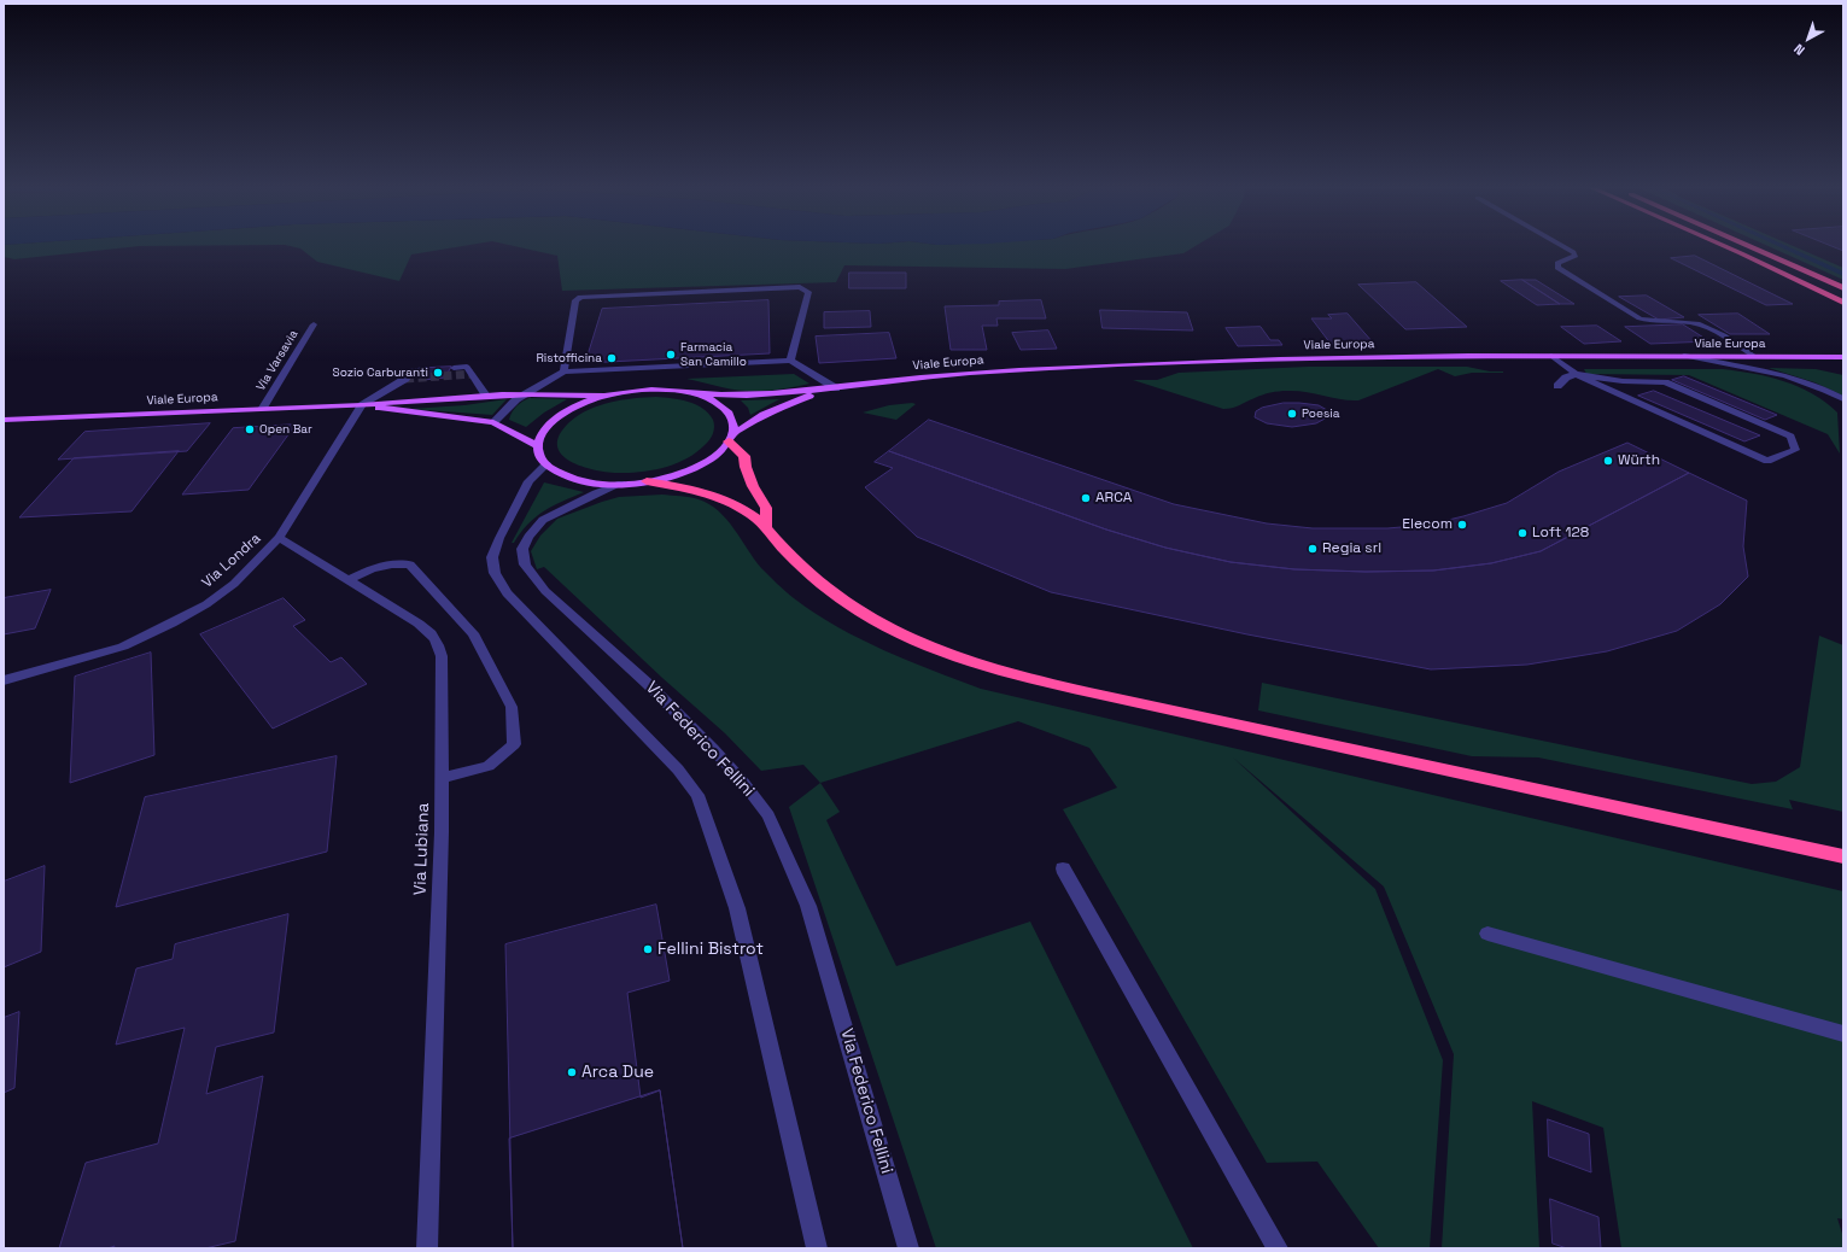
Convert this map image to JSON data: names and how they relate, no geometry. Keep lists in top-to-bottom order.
{
  "streets": {
    "main road": ["Viale Europa"],
    "street": [
      "Via Varsavia",
      "Via Londra",
      "Via Federico Fellini",
      "Via Lubiana"
    ]
  },
  "crossings": [
    ["Viale Europa", "Via Varsavia"],
    ["Viale Europa", "Via Londra"],
    ["Viale Europa", "Via Federico Fellini"],
    ["Via Londra", "Via Lubiana"]
  ],
  "places": [
    "Farmacia San Camillo",
    "Ristofficina",
    "Sozio Carburanti",
    "Poesia",
    "Open Bar",
    "Würth",
    "ARCA",
    "Elecom",
    "Loft 128",
    "Regia srl",
    "Fellini Bistrot",
    "Arca Due"
  ],
  "north": "bottom left"
}
